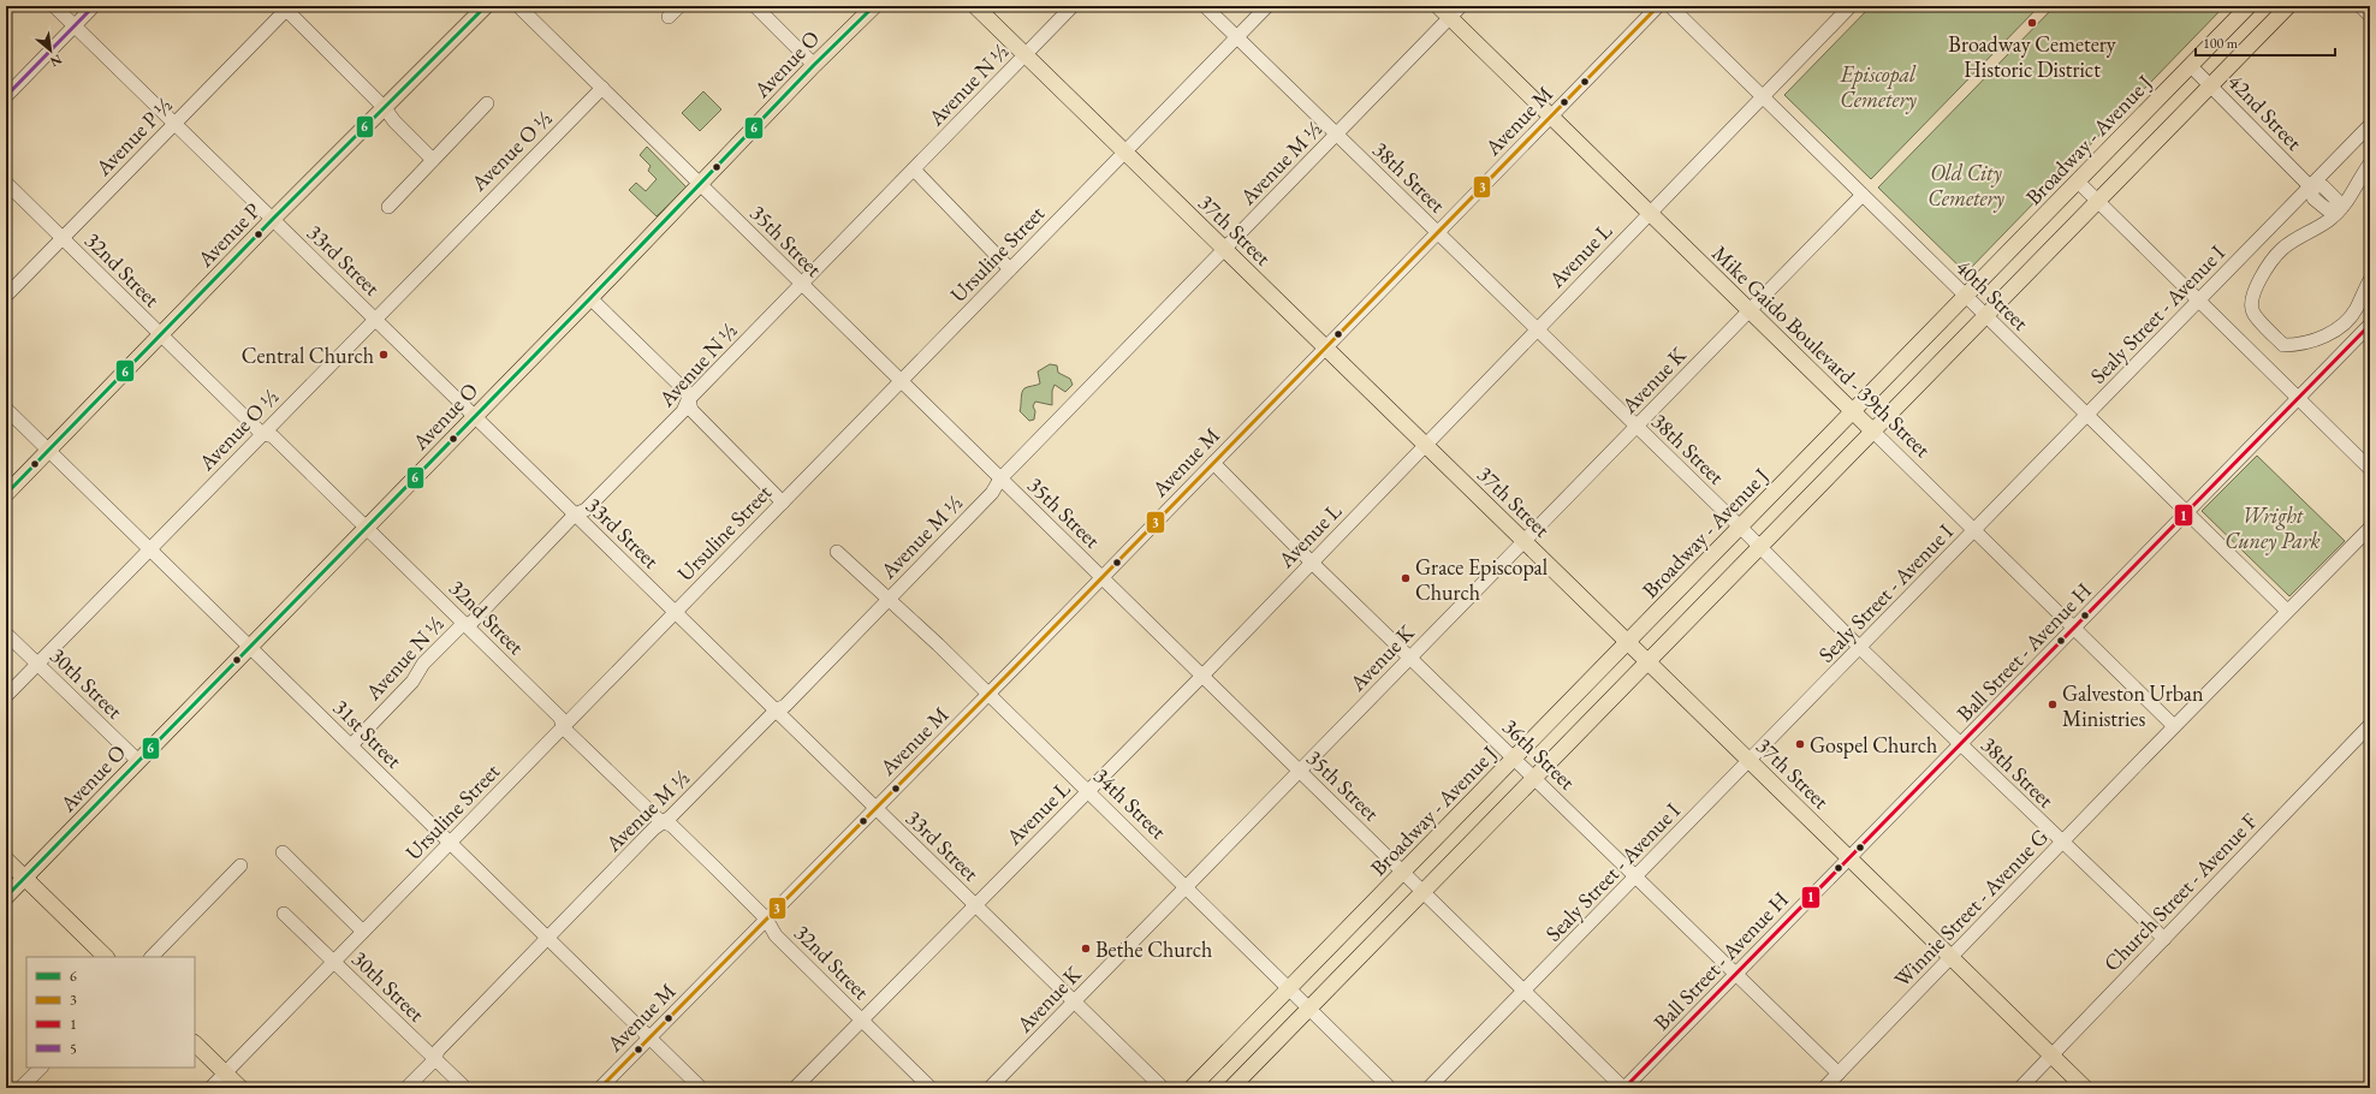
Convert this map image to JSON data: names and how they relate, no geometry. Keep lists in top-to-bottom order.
{
  "streets": {
    "main road": [
      "Avenue O",
      "Broadway - Avenue J",
      "37th Street",
      "Avenue P",
      "Mike Gaido Boulevard - 39th Street"
    ],
    "street": [
      "Avenue N ½",
      "42nd Street",
      "Avenue M",
      "Avenue P ½",
      "Avenue O ½",
      "Avenue M ½",
      "38th Street",
      "35th Street",
      "Ursuline Street",
      "Avenue L",
      "33rd Street",
      "32nd Street",
      "40th Street",
      "Sealy Street - Avenue I",
      "Avenue K",
      "Ball Street - Avenue H",
      "30th Street",
      "31st Street",
      "36th Street",
      "34th Street",
      "Church Street - Avenue F",
      "Winnie Street - Avenue G"
    ]
  },
  "crossings": [
    ["Avenue O", "35th Street"],
    ["Avenue O", "33rd Street"],
    ["Avenue O", "32nd Street"],
    ["Avenue O", "30th Street"],
    ["Avenue O", "31st Street"],
    ["Avenue N ½", "37th Street"],
    ["Avenue N ½", "35th Street"],
    ["Avenue N ½", "33rd Street"],
    ["Avenue N ½", "32nd Street"],
    ["Avenue N ½", "31st Street"],
    ["42nd Street", "Broadway - Avenue J"],
    ["42nd Street", "Sealy Street - Avenue I"],
    ["Avenue M", "38th Street"],
    ["Avenue M", "37th Street"],
    ["Avenue M", "35th Street"],
    ["Avenue M", "33rd Street"],
    ["Avenue M", "32nd Street"],
    ["Avenue M", "Mike Gaido Boulevard - 39th Street"],
    ["Avenue M", "31st Street"],
    ["Avenue M", "36th Street"],
    ["Avenue M", "34th Street"],
    ["Avenue P ½", "33rd Street"],
    ["Avenue P ½", "32nd Street"],
    ["Broadway - Avenue J", "38th Street"],
    ["Broadway - Avenue J", "37th Street"],
    ["Broadway - Avenue J", "35th Street"],
    ["Broadway - Avenue J", "40th Street"],
    ["Broadway - Avenue J", "Mike Gaido Boulevard - 39th Street"],
    ["Broadway - Avenue J", "36th Street"],
    ["Broadway - Avenue J", "34th Street"],
    ["Avenue O ½", "35th Street"],
    ["Avenue O ½", "33rd Street"],
    ["Avenue O ½", "32nd Street"],
    ["Avenue O ½", "30th Street"],
    ["Avenue O ½", "31st Street"],
    ["Avenue M ½", "38th Street"],
    ["Avenue M ½", "37th Street"],
    ["Avenue M ½", "35th Street"],
    ["Avenue M ½", "33rd Street"],
    ["Avenue M ½", "32nd Street"],
    ["Avenue M ½", "Mike Gaido Boulevard - 39th Street"],
    ["Avenue M ½", "30th Street"],
    ["Avenue M ½", "31st Street"],
    ["Avenue M ½", "34th Street"],
    ["38th Street", "Ursuline Street"],
    ["38th Street", "Avenue L"],
    ["38th Street", "Sealy Street - Avenue I"],
    ["38th Street", "Avenue K"],
    ["38th Street", "Ball Street - Avenue H"],
    ["38th Street", "Church Street - Avenue F"],
    ["38th Street", "Winnie Street - Avenue G"],
    ["37th Street", "Ursuline Street"],
    ["37th Street", "Avenue L"],
    ["37th Street", "Sealy Street - Avenue I"],
    ["37th Street", "Avenue K"],
    ["37th Street", "Ball Street - Avenue H"],
    ["37th Street", "Church Street - Avenue F"],
    ["37th Street", "Winnie Street - Avenue G"],
    ["Avenue P", "33rd Street"],
    ["Avenue P", "32nd Street"],
    ["Avenue P", "31st Street"],
    ["35th Street", "Ursuline Street"],
    ["35th Street", "Avenue L"],
    ["35th Street", "Sealy Street - Avenue I"],
    ["35th Street", "Avenue K"],
    ["35th Street", "Ball Street - Avenue H"],
    ["Ursuline Street", "33rd Street"],
    ["Ursuline Street", "32nd Street"],
    ["Ursuline Street", "30th Street"],
    ["Ursuline Street", "31st Street"],
    ["Avenue L", "33rd Street"],
    ["Avenue L", "32nd Street"],
    ["Avenue L", "40th Street"],
    ["Avenue L", "Mike Gaido Boulevard - 39th Street"],
    ["Avenue L", "36th Street"],
    ["Avenue L", "34th Street"],
    ["33rd Street", "Avenue K"],
    ["40th Street", "Sealy Street - Avenue I"],
    ["40th Street", "Avenue K"],
    ["40th Street", "Ball Street - Avenue H"],
    ["40th Street", "Winnie Street - Avenue G"],
    ["Sealy Street - Avenue I", "Mike Gaido Boulevard - 39th Street"],
    ["Sealy Street - Avenue I", "36th Street"],
    ["Mike Gaido Boulevard - 39th Street", "Avenue K"],
    ["Mike Gaido Boulevard - 39th Street", "Ball Street - Avenue H"],
    ["Mike Gaido Boulevard - 39th Street", "Winnie Street - Avenue G"],
    ["Avenue K", "36th Street"],
    ["Avenue K", "34th Street"],
    ["Ball Street - Avenue H", "36th Street"],
    ["36th Street", "Winnie Street - Avenue G"]
  ],
  "parks": ["Episcopal Cemetery", "Old City Cemetery", "Wright Cuney Park"],
  "places": [
    "Broadway Cemetery Historic District",
    "Central Church",
    "Grace Episcopal Church",
    "Galveston Urban Ministries",
    "Gospel Church",
    "Bethe Church"
  ],
  "lines": [
    "transit line 6",
    "transit line 3",
    "transit line 5",
    "transit line 1"
  ],
  "legend": [
    "6",
    "3",
    "1",
    "5"
  ],
  "scale_bar": "100 m",
  "north": "bottom right"
}
